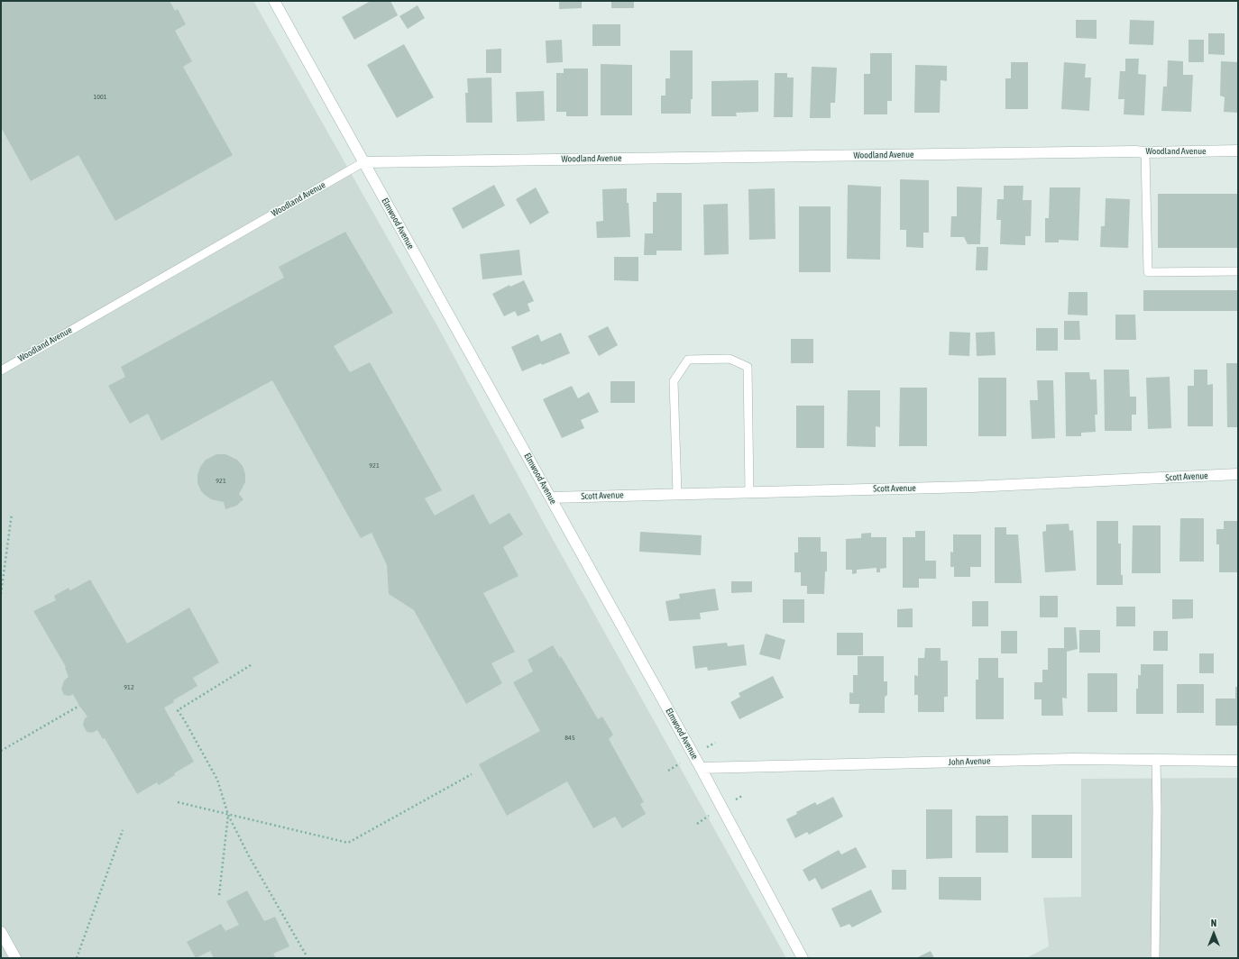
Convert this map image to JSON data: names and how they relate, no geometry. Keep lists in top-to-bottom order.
{
  "streets": {
    "street": [
      "Woodland Avenue",
      "Elmwood Avenue",
      "Scott Avenue",
      "John Avenue"
    ]
  },
  "crossings": [
    ["Woodland Avenue", "Elmwood Avenue"],
    ["Elmwood Avenue", "Scott Avenue"],
    ["Elmwood Avenue", "John Avenue"]
  ],
  "house_numbers": [
    "1001",
    "921",
    "921",
    "912",
    "845"
  ],
  "north": "top"
}
